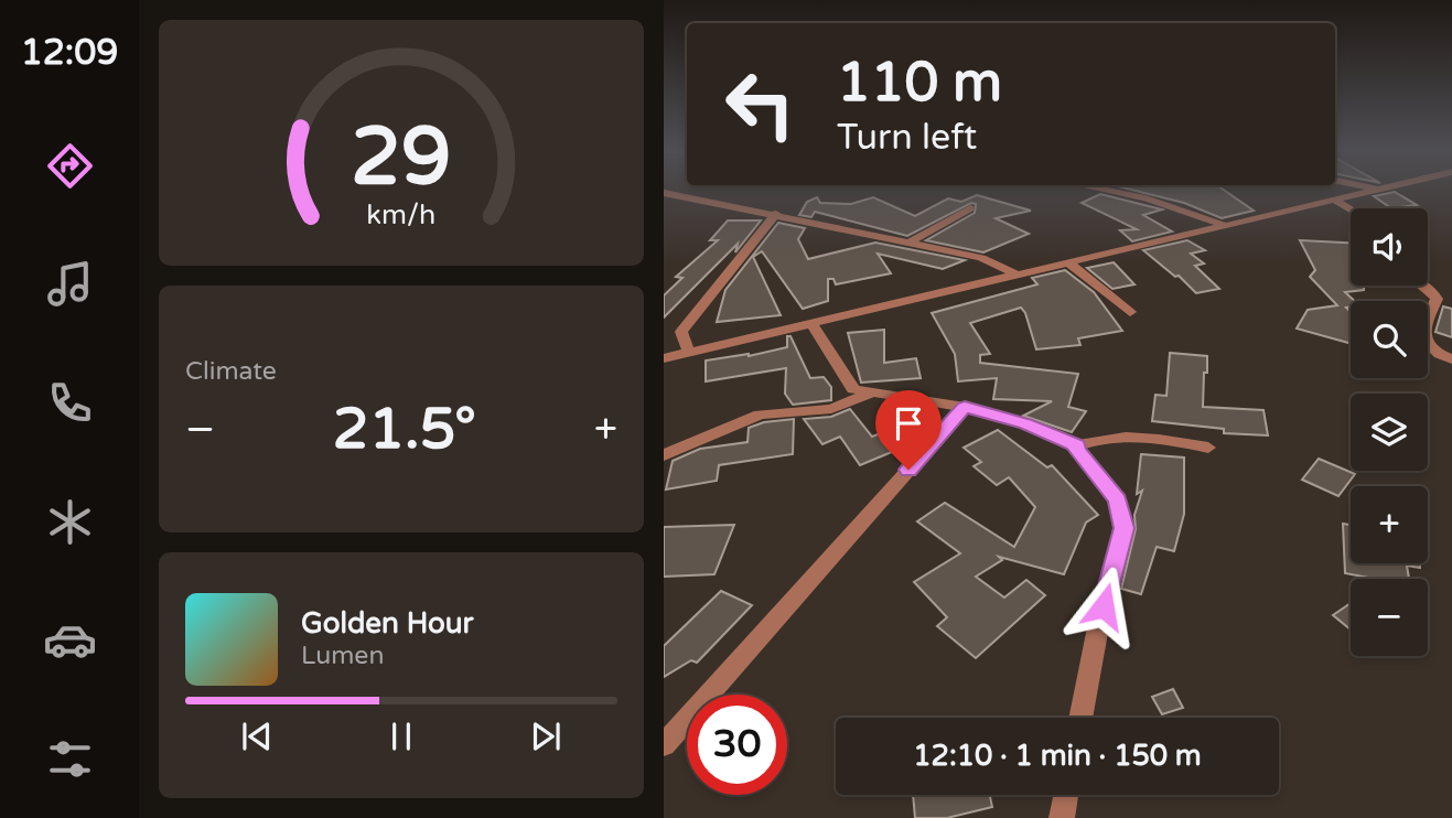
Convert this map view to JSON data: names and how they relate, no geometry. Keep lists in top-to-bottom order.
{
  "page": {
    "tabs": "12:09",
    "turn": ["110 m", "Turn left"],
    "map_buttons": ["+", "−"],
    "tile": "Climate",
    "heat": ["−", "21.5°", "+"],
    "song": ["Golden Hour", "Lumen"],
    "limit": "30",
    "trip": "12:10 · 1 min · 150 m",
    "gauge": ["29", "km/h"]
  }
}
